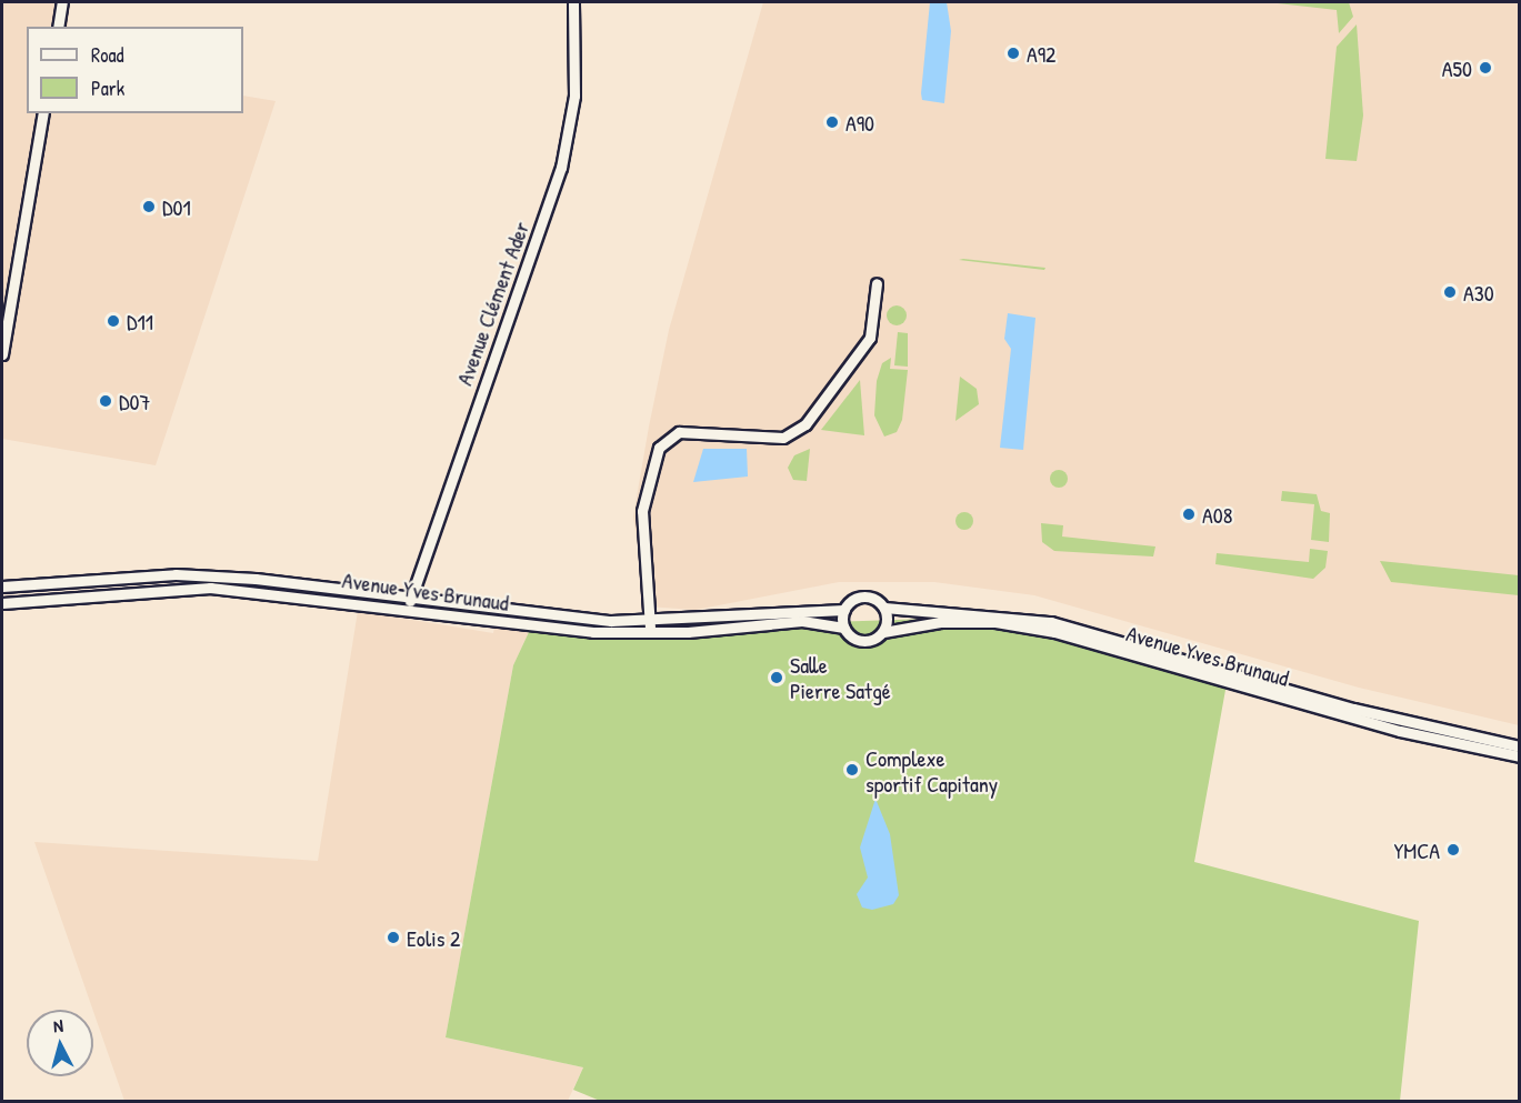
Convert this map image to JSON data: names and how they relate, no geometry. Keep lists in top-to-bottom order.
{
  "streets": {
    "street": ["Avenue Clément Ader", "Avenue Yves Brunaud"]
  },
  "crossings": [
    ["Avenue Clément Ader", "Avenue Yves Brunaud"]
  ],
  "places": [
    "A92",
    "A50",
    "A90",
    "D01",
    "A30",
    "D11",
    "D07",
    "A08",
    "Salle Pierre Satgé",
    "Complexe sportif Capitany",
    "YMCA",
    "Eolis 2"
  ],
  "legend": ["Road", "Park"],
  "north": "top"
}
